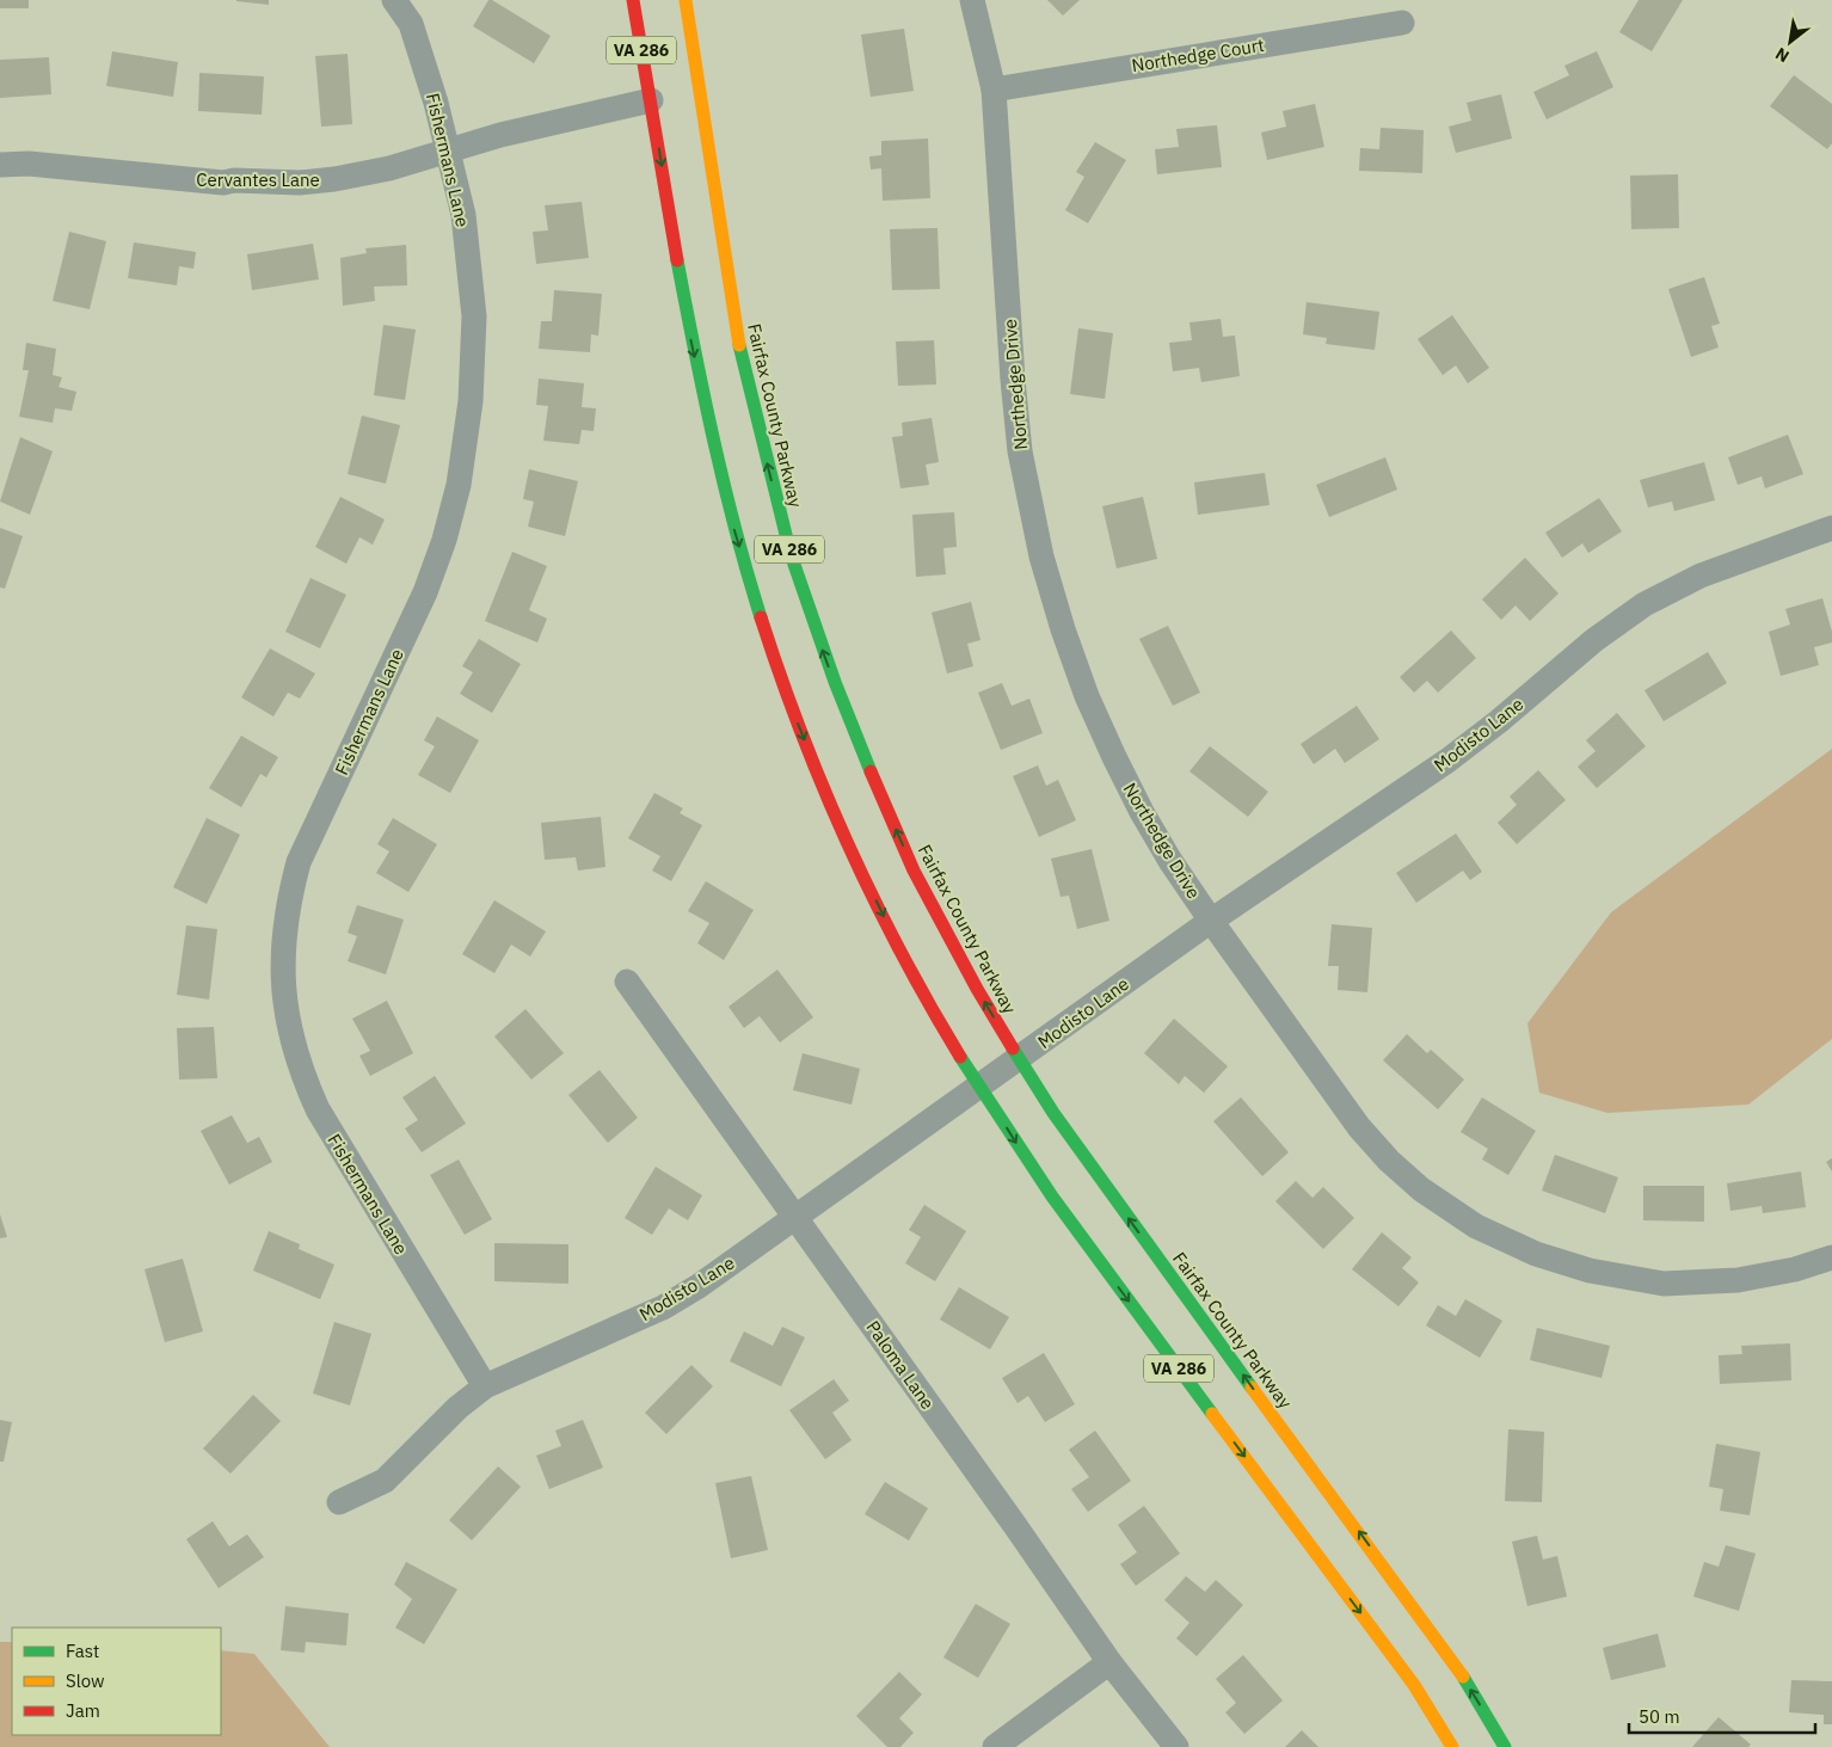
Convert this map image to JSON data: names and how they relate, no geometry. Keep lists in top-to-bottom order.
{
  "streets": {
    "highway": ["VA 286", "Fairfax County Parkway"],
    "street": [
      "Northedge Court",
      "Fishermans Lane",
      "Cervantes Lane",
      "Northedge Drive",
      "Modisto Lane",
      "Paloma Lane"
    ]
  },
  "crossings": [
    ["VA 286", "Cervantes Lane"],
    ["VA 286", "Modisto Lane"],
    ["Northedge Court", "Northedge Drive"],
    ["Fishermans Lane", "Cervantes Lane"],
    ["Fishermans Lane", "Modisto Lane"],
    ["Northedge Drive", "Modisto Lane"],
    ["Fairfax County Parkway", "Modisto Lane"],
    ["Modisto Lane", "Paloma Lane"]
  ],
  "legend": ["Fast", "Slow", "Jam"],
  "scale_bar": "50 m",
  "north": "bottom left"
}
